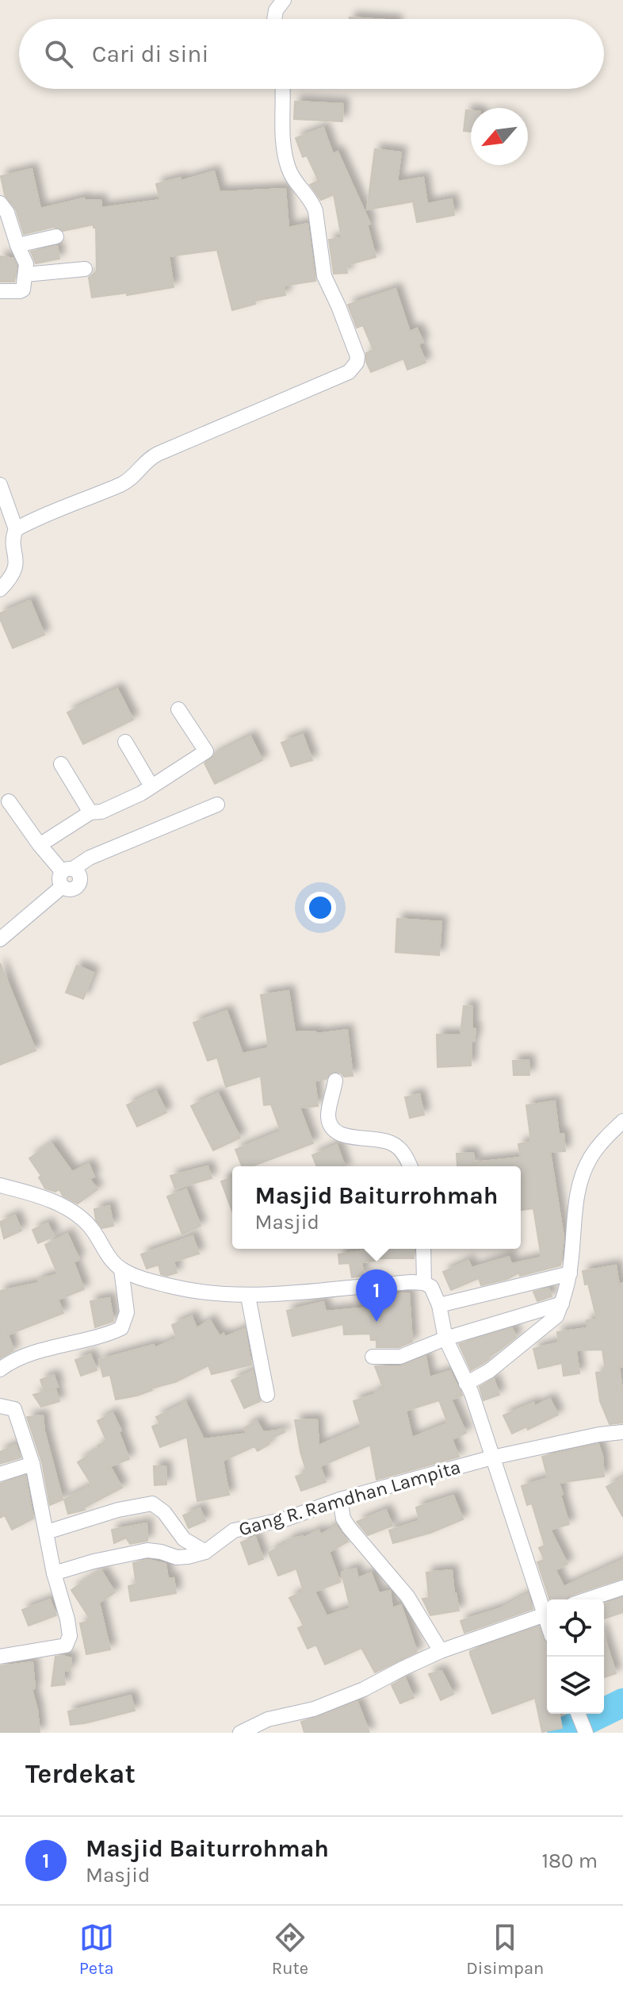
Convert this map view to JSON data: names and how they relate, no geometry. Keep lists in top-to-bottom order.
{
  "streets": {
    "street": ["Gang R. Ramdhan Lampita"]
  },
  "north": "bottom left",
  "page": {
    "search": "Cari di sini",
    "popup": ["Masjid Baiturrohmah", "Masjid"],
    "pins": "1",
    "heading": "Terdekat",
    "list": [
      {
        "mark": "1",
        "name": "Masjid Baiturrohmah",
        "note": "Masjid",
        "value": "180 m"
      }
    ],
    "nav": ["Peta", "Rute", "Disimpan"]
  }
}
